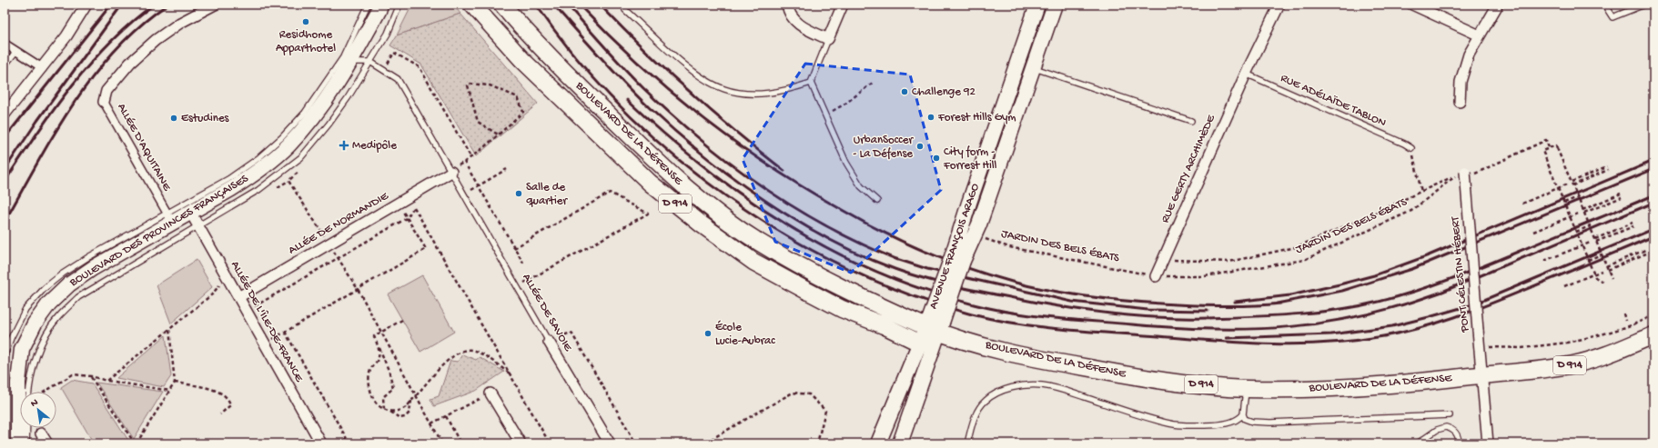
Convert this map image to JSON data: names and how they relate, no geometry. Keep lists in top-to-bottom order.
{
  "streets": {
    "main road": [
      "BOULEVARD DE LA DÉFENSE",
      "D 914",
      "BOULEVARD DES PROVINCES FRANÇAISES",
      "AVENUE FRANÇOIS ARAGO"
    ],
    "street": [
      "ALLÉE D'AQUITAINE",
      "RUE GERTY ARCHIMÈDE",
      "ALLÉE DE NORMANDIE",
      "PONT CÉLESTIN HÉBERT",
      "ALLÉE DE SAVOIE",
      "ALLÉE DE L'ÎLE-DE-FRANCE"
    ],
    "lane": ["RUE ADÉLAÏDE TABLON"],
    "path": ["JARDIN DES BELS ÉBATS"]
  },
  "crossings": [
    ["RUE ADÉLAÏDE TABLON", "RUE GERTY ARCHIMÈDE"],
    ["BOULEVARD DE LA DÉFENSE", "AVENUE FRANÇOIS ARAGO"],
    ["BOULEVARD DE LA DÉFENSE", "PONT CÉLESTIN HÉBERT"],
    ["ALLÉE D'AQUITAINE", "BOULEVARD DES PROVINCES FRANÇAISES"],
    ["RUE GERTY ARCHIMÈDE", "JARDIN DES BELS ÉBATS"],
    ["ALLÉE DE NORMANDIE", "ALLÉE DE SAVOIE"],
    ["ALLÉE DE NORMANDIE", "ALLÉE DE L'ÎLE-DE-FRANCE"],
    ["BOULEVARD DES PROVINCES FRANÇAISES", "ALLÉE DE L'ÎLE-DE-FRANCE"]
  ],
  "places": {
    "other": [
      "Residhome Apparthotel",
      "Challenge 92",
      "Forest Hills Gym",
      "Estudines",
      "UrbanSoccer - La Défense",
      "City form - Forrest Hill",
      "Salle de quartier",
      "École Lucie-Aubrac"
    ],
    "health": ["Medipôle"]
  },
  "north": "top left"
}
